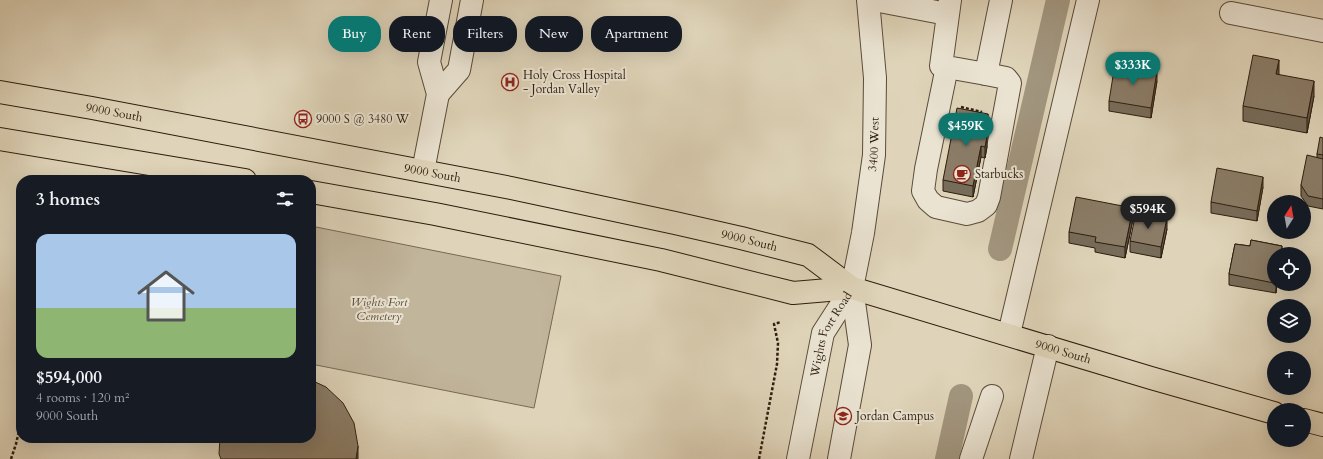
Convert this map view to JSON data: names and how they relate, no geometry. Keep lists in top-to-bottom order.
{
  "streets": {
    "main road": ["9000 South"],
    "street": ["3400 West", "Wights Fort Road"]
  },
  "crossings": [
    ["9000 South", "3400 West"],
    ["9000 South", "Wights Fort Road"],
    ["3400 West", "Wights Fort Road"]
  ],
  "parks": ["Wights Fort Cemetery"],
  "places": {
    "hospital": ["Holy Cross Hospital - Jordan Valley"],
    "bus stop": ["9000 S @ 3480 W"],
    "cafe": ["Starbucks"],
    "school or university": ["Jordan Campus"]
  },
  "north": "top",
  "page": {
    "chip": [
      "Buy",
      "Rent",
      "Filters",
      "New",
      "Apartment"
    ],
    "price": ["$333K", "$459K", "$594K"],
    "heading": "3 homes",
    "map_buttons": ["+", "−"],
    "list": [
      {
        "name": "$594,000",
        "note": "4 rooms · 120 m² · 9000 South"
      }
    ]
  }
}
